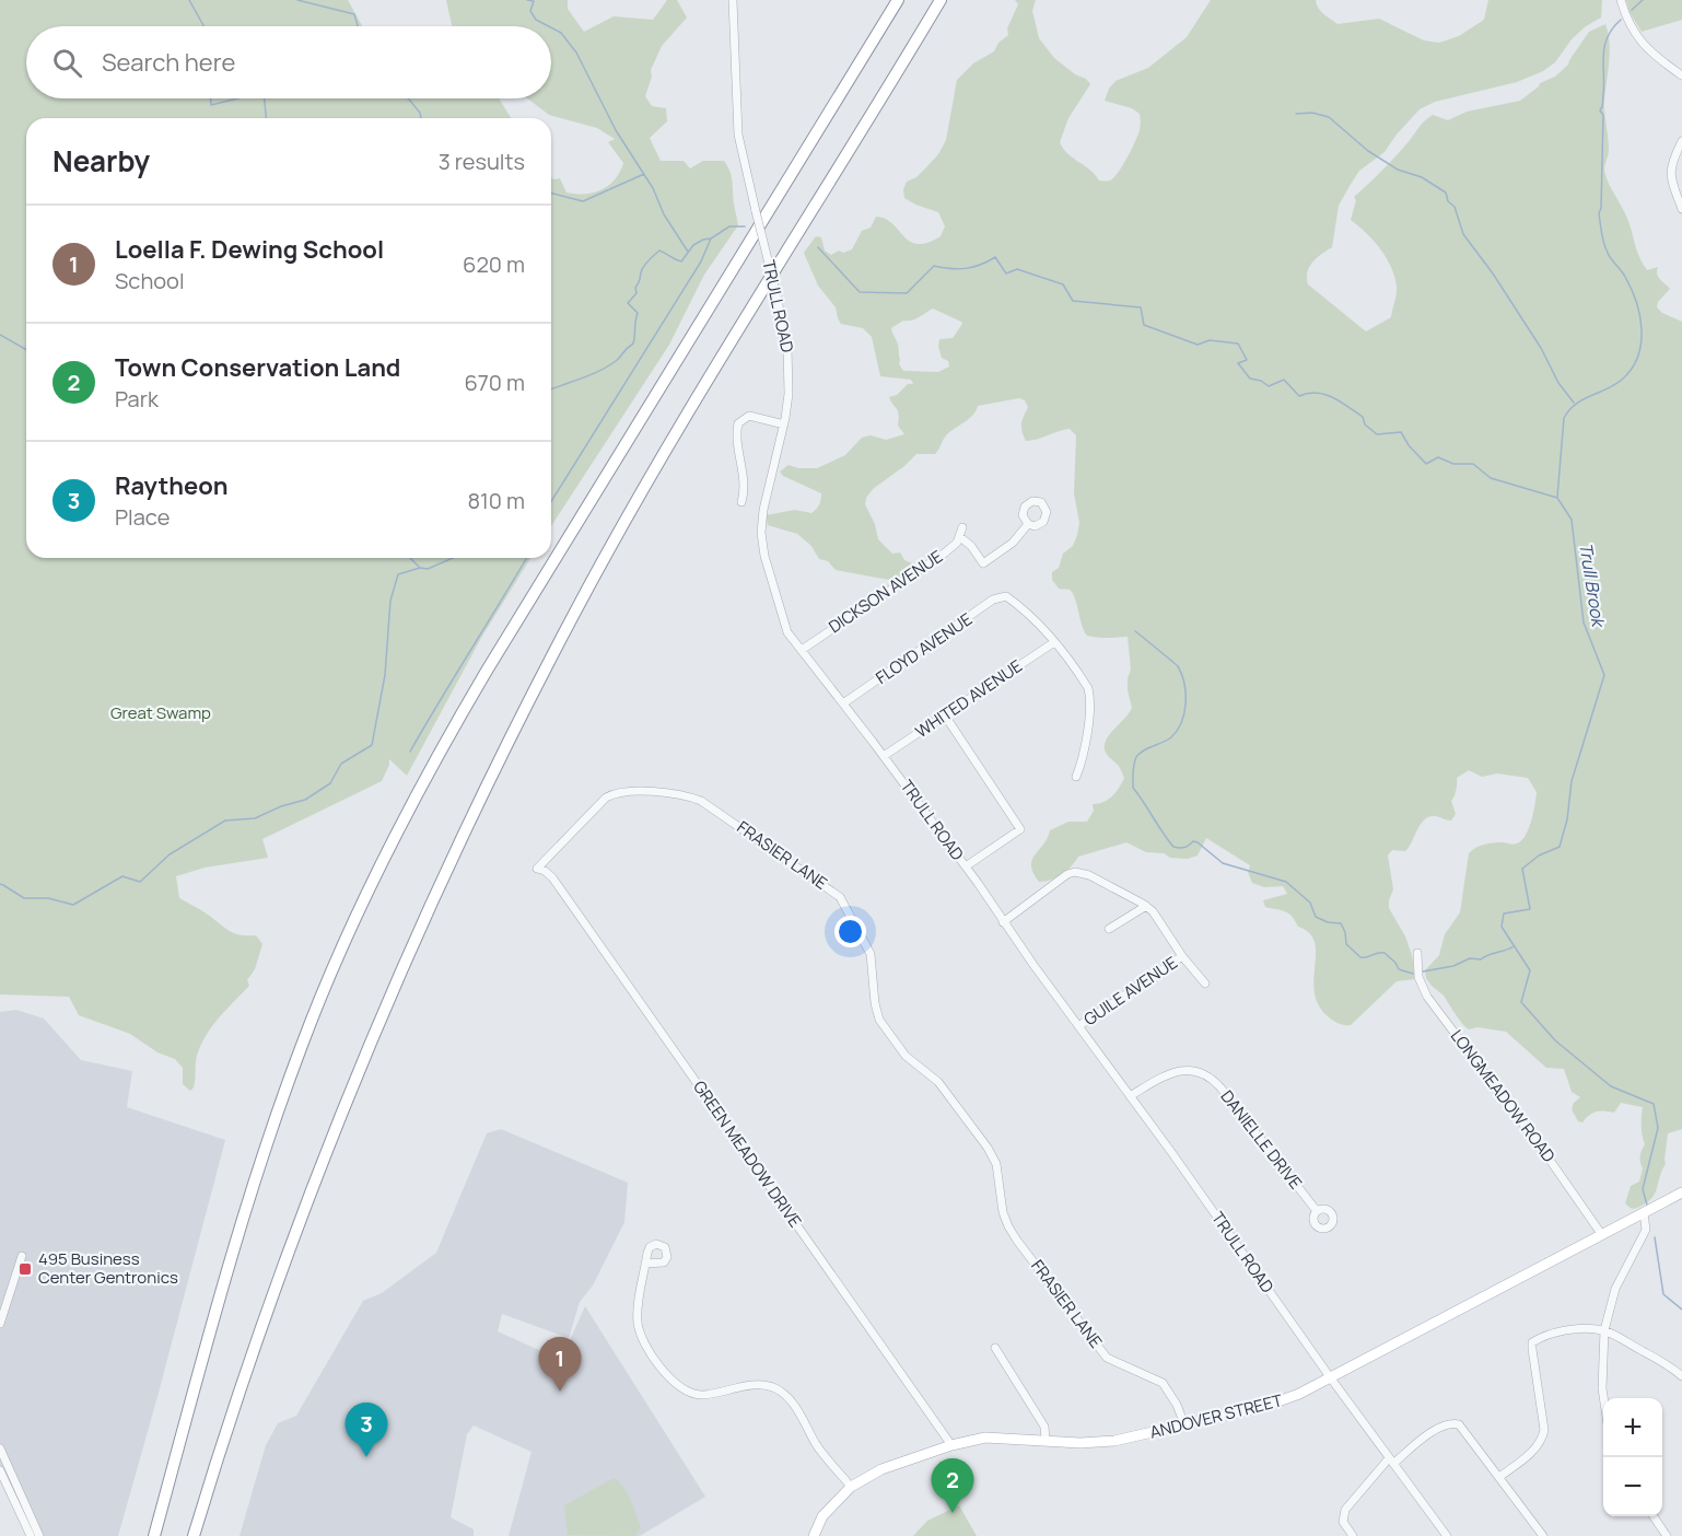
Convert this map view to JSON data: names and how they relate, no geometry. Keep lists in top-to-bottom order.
{
  "streets": {
    "main road": ["ANDOVER STREET"],
    "street": [
      "TRULL ROAD",
      "DICKSON AVENUE",
      "FLOYD AVENUE",
      "WHITED AVENUE",
      "FRASIER LANE",
      "GUILE AVENUE",
      "LONGMEADOW ROAD",
      "DANIELLE DRIVE",
      "GREEN MEADOW DRIVE"
    ]
  },
  "crossings": [
    ["TRULL ROAD", "DICKSON AVENUE"],
    ["TRULL ROAD", "FLOYD AVENUE"],
    ["TRULL ROAD", "WHITED AVENUE"],
    ["TRULL ROAD", "GUILE AVENUE"],
    ["TRULL ROAD", "DANIELLE DRIVE"],
    ["TRULL ROAD", "ANDOVER STREET"],
    ["FLOYD AVENUE", "WHITED AVENUE"],
    ["FRASIER LANE", "GREEN MEADOW DRIVE"],
    ["FRASIER LANE", "ANDOVER STREET"],
    ["LONGMEADOW ROAD", "ANDOVER STREET"],
    ["GREEN MEADOW DRIVE", "ANDOVER STREET"]
  ],
  "water": ["Trull Brook"],
  "parks": ["Great Swamp"],
  "places": {
    "transit": ["495 Business Center Gentronics"]
  },
  "page": {
    "search": "Search here",
    "heading": ["Nearby", "3 results"],
    "list": [
      {
        "mark": "1",
        "name": "Loella F. Dewing School",
        "note": "School",
        "value": "620 m"
      },
      {
        "mark": "2",
        "name": "Town Conservation Land",
        "note": "Park",
        "value": "670 m"
      },
      {
        "mark": "3",
        "name": "Raytheon",
        "note": "Place",
        "value": "810 m"
      }
    ],
    "pins": ["1", "3", "2"],
    "map_buttons": ["+", "−"]
  }
}
